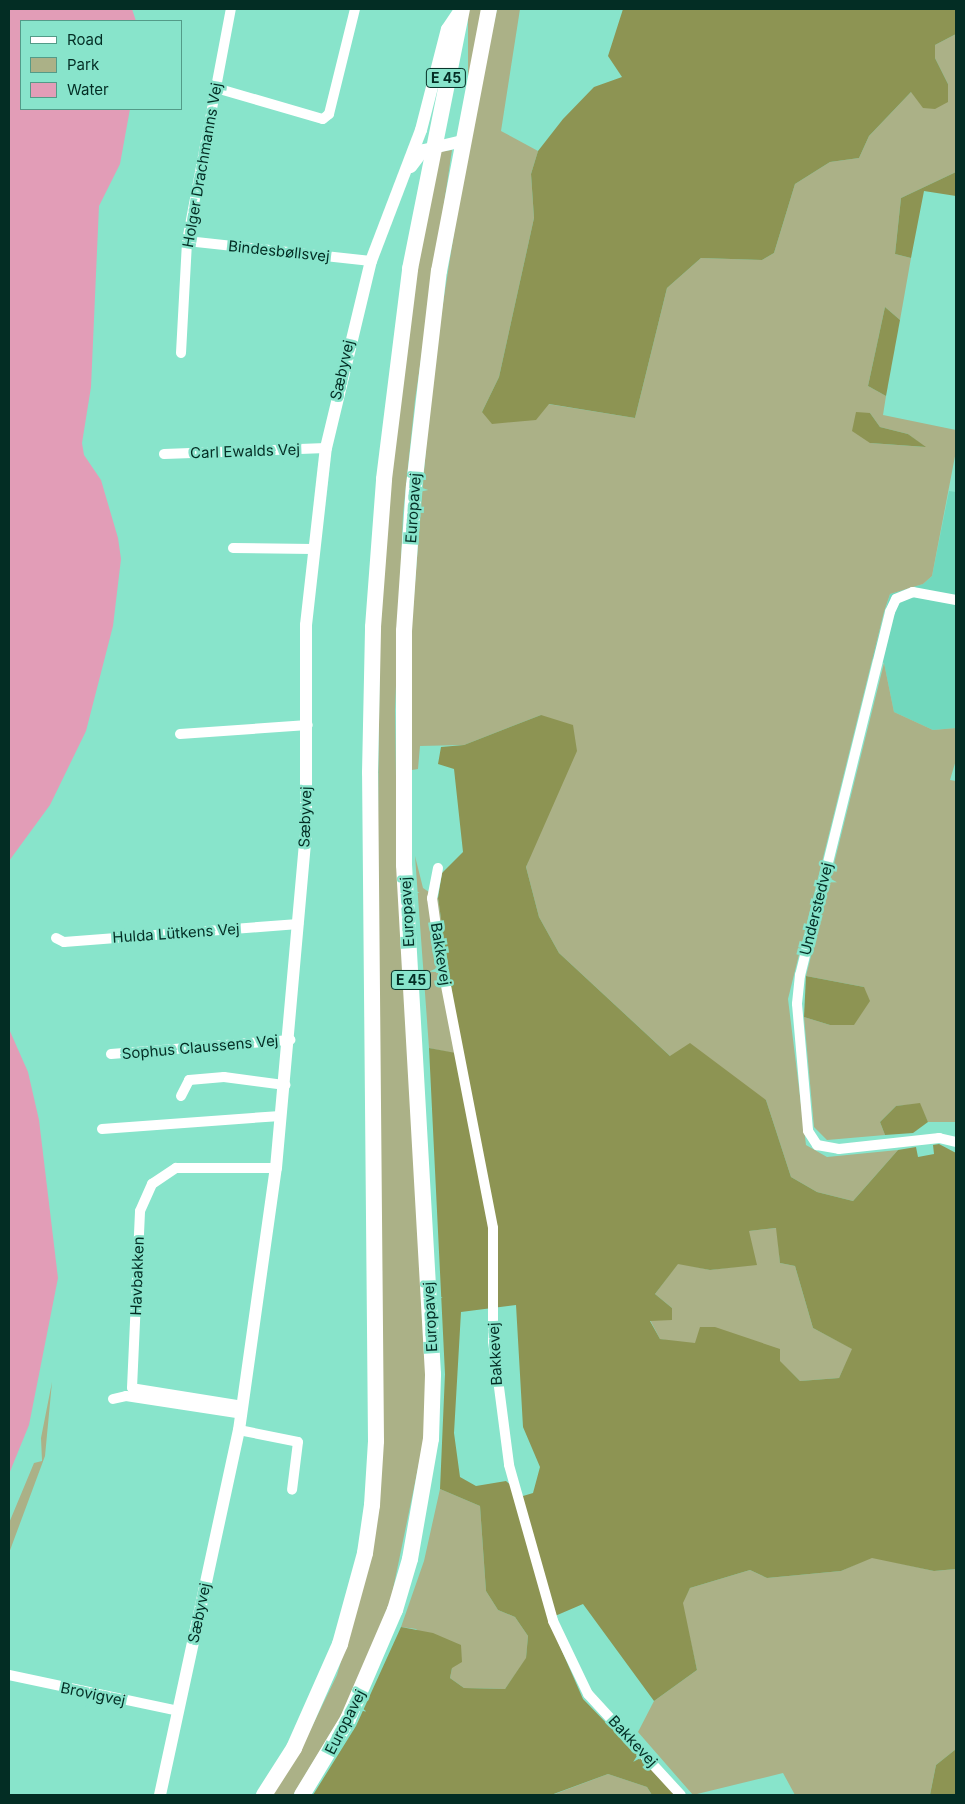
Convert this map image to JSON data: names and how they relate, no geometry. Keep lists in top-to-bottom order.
{
  "streets": {
    "main road": ["E 45", "Europavej"],
    "street": [
      "Holger Drachmanns Vej",
      "Bindesbøllsvej",
      "Sæbyvej",
      "Carl Ewalds Vej",
      "Understedvej",
      "Hulda Lütkens Vej",
      "Bakkevej",
      "Sophus Claussens Vej",
      "Havbakken",
      "Brovigvej"
    ]
  },
  "crossings": [
    ["Holger Drachmanns Vej", "Bindesbøllsvej"],
    ["Bindesbøllsvej", "Sæbyvej"],
    ["Sæbyvej", "Carl Ewalds Vej"],
    ["Sæbyvej", "Europavej"],
    ["Sæbyvej", "Hulda Lütkens Vej"],
    ["Sæbyvej", "Sophus Claussens Vej"],
    ["Sæbyvej", "Havbakken"],
    ["Sæbyvej", "Brovigvej"]
  ],
  "legend": ["Road", "Park", "Water"]
}
